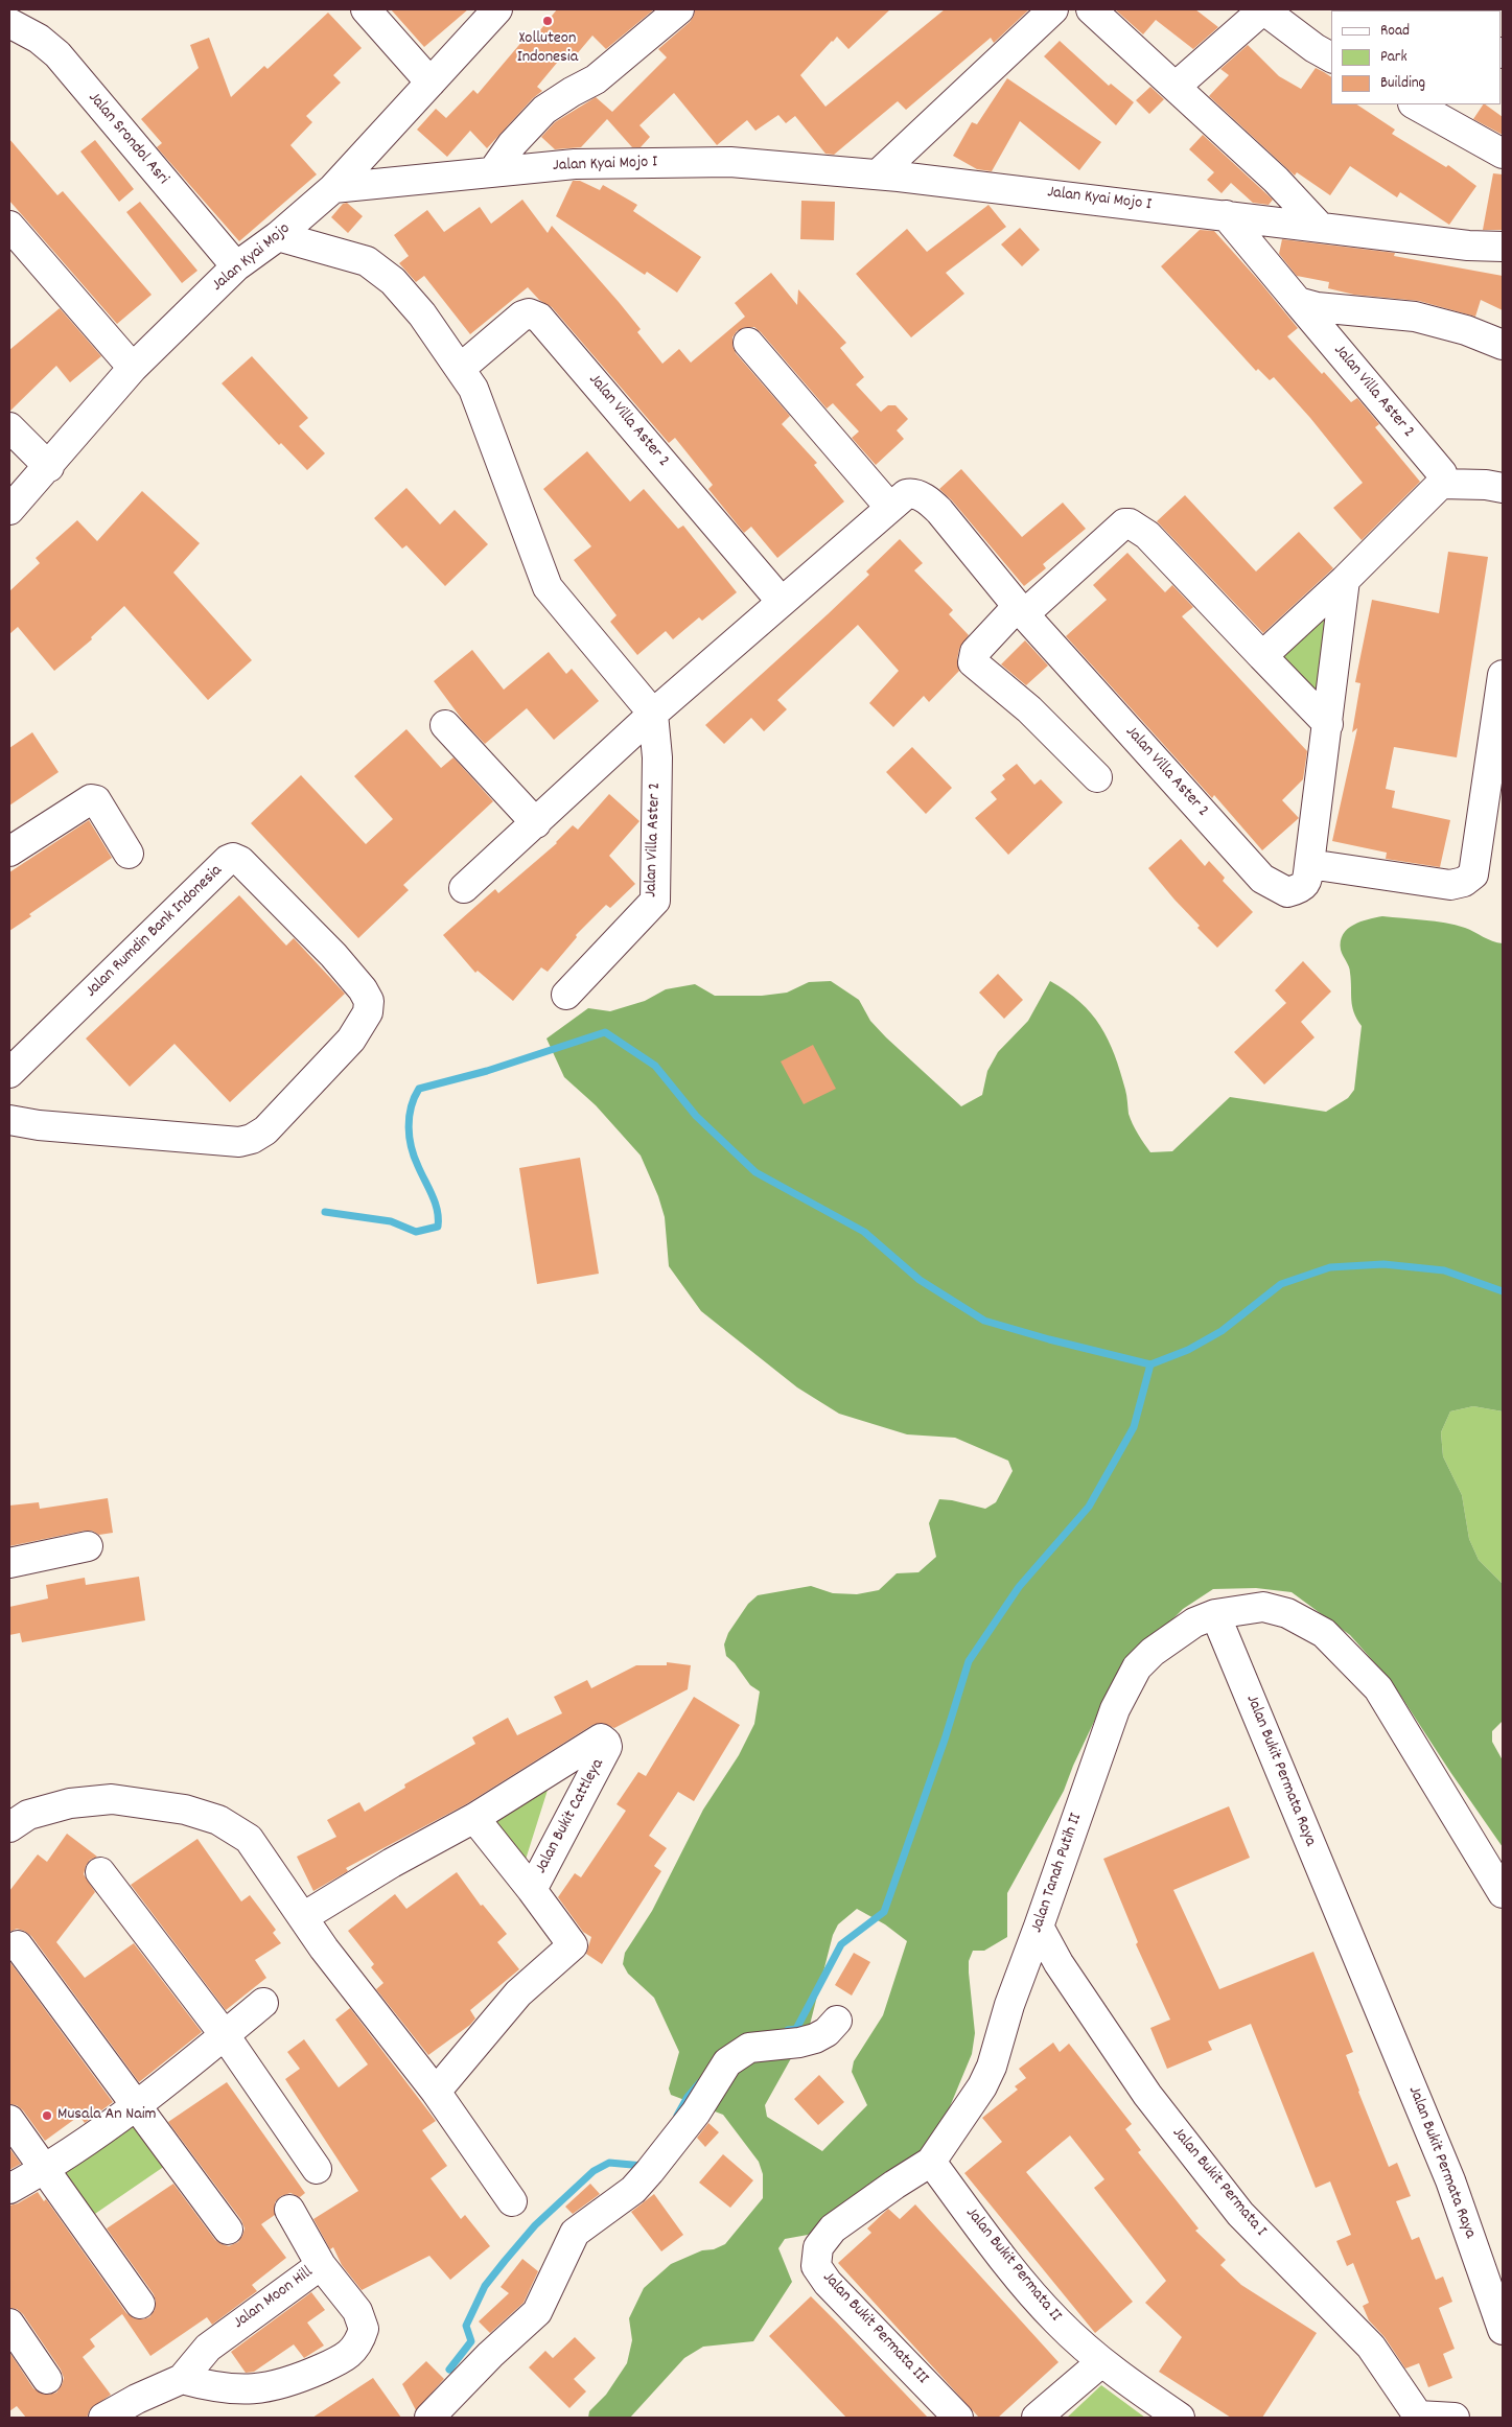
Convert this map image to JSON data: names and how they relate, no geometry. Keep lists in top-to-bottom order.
{
  "streets": {
    "street": [
      "Jalan Srondol Asri",
      "Jalan Kyai Mojo I",
      "Jalan Kyai Mojo",
      "Jalan Villa Aster 2",
      "Jalan Rumdin Bank Indonesia",
      "Jalan Bukit Permata Raya",
      "Jalan Bukit Cattleya",
      "Jalan Tanah Putih II",
      "Jalan Bukit Permata I",
      "Jalan Bukit Permata II",
      "Jalan Moon Hill",
      "Jalan Bukit Permata III"
    ]
  },
  "crossings": [
    ["Jalan Srondol Asri", "Jalan Kyai Mojo"],
    ["Jalan Kyai Mojo I", "Jalan Kyai Mojo"],
    ["Jalan Kyai Mojo I", "Jalan Villa Aster 2"],
    ["Jalan Bukit Permata Raya", "Jalan Tanah Putih II"],
    ["Jalan Tanah Putih II", "Jalan Bukit Permata I"],
    ["Jalan Tanah Putih II", "Jalan Bukit Permata II"],
    ["Jalan Tanah Putih II", "Jalan Bukit Permata III"],
    ["Jalan Bukit Permata II", "Jalan Bukit Permata III"]
  ],
  "places": ["Xolluteon Indonesia", "Musala An Naim"],
  "legend": ["Road", "Park", "Building"]
}
